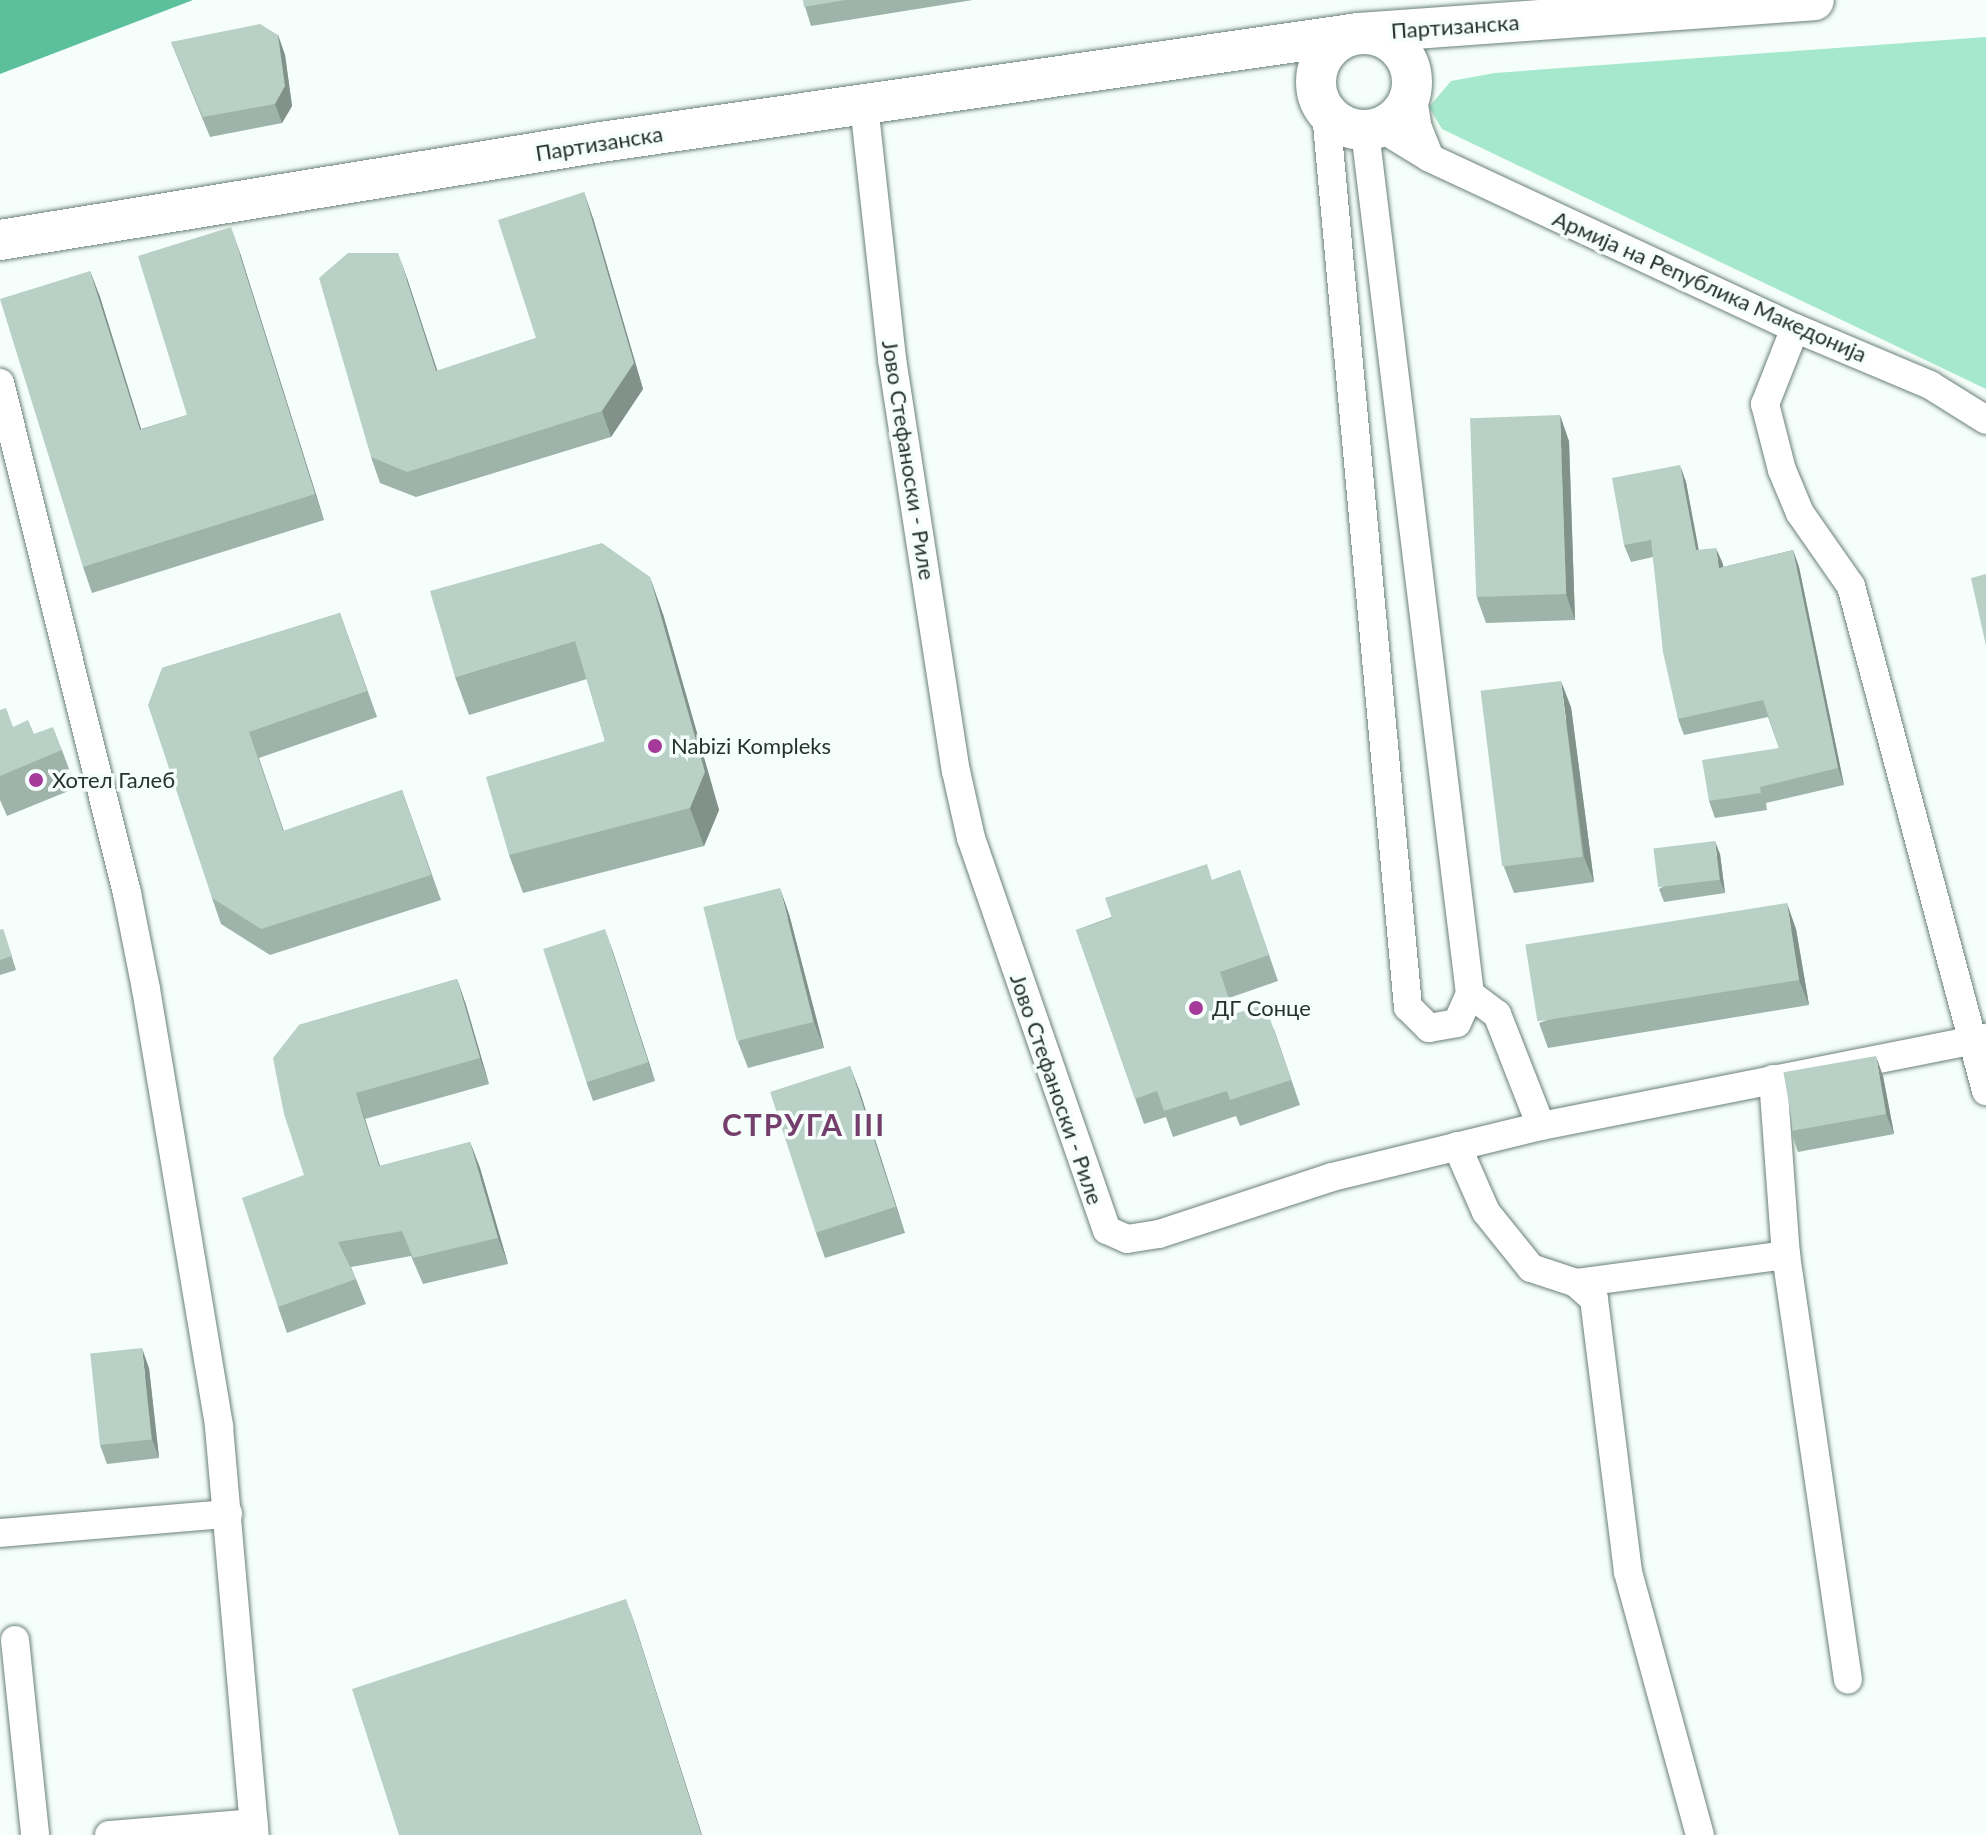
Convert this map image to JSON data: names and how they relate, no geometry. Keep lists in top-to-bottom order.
{
  "streets": {
    "main road": ["Партизанска"],
    "street": ["Армија на Република Македонија", "Јово Стефаноски - Риле"]
  },
  "crossings": [
    ["Партизанска", "Армија на Република Македонија"],
    ["Партизанска", "Јово Стефаноски - Риле"]
  ],
  "districts": ["СТРУГА III"],
  "places": ["Nabizi Kompleks", "Хотел Галеб", "ДГ Сонце"]
}
